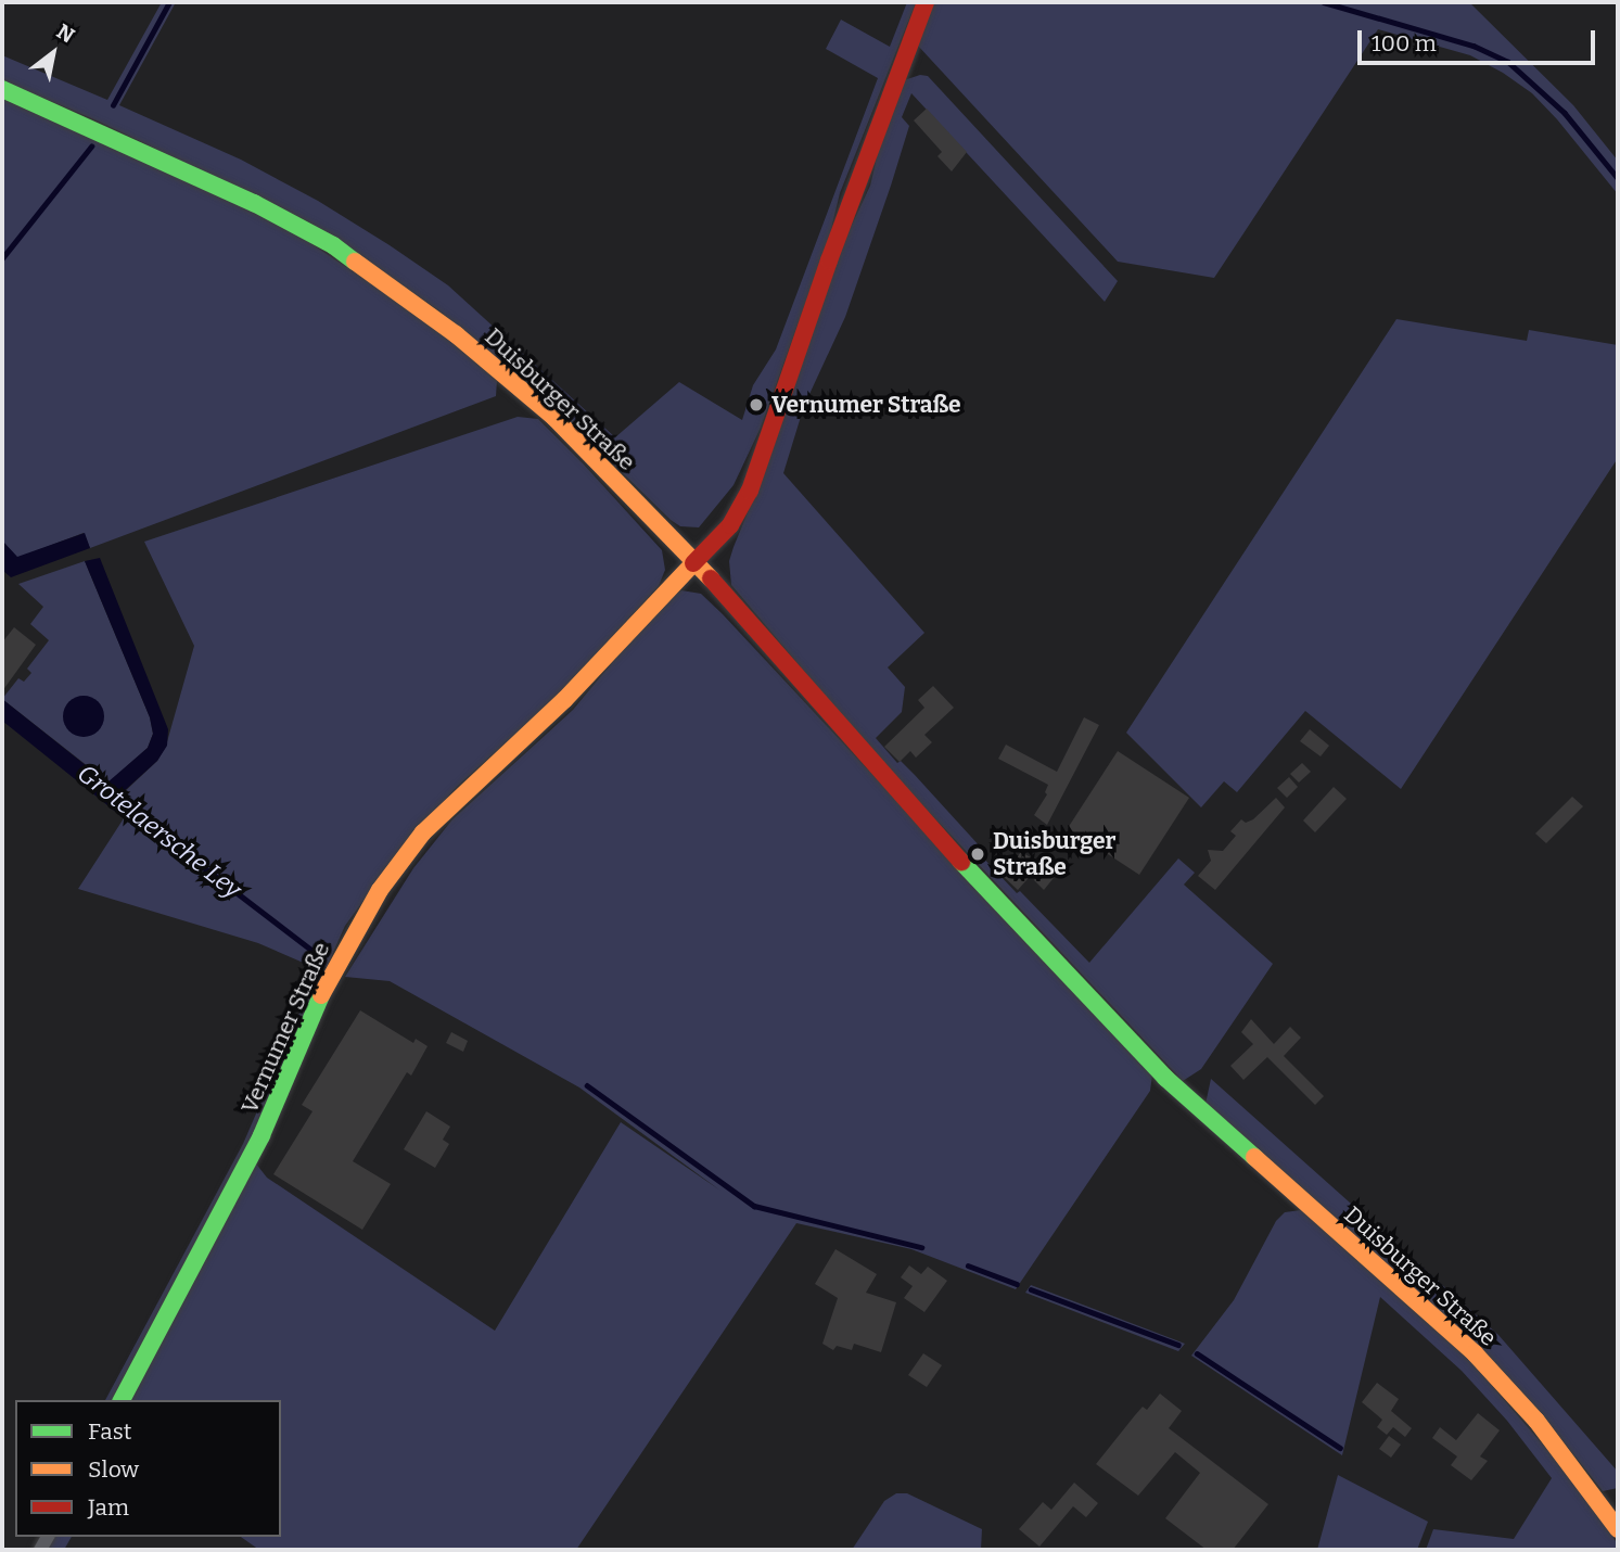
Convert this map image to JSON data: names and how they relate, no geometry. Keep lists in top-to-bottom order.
{
  "streets": {
    "main road": ["Duisburger Straße", "Vernumer Straße"]
  },
  "crossings": [
    ["Duisburger Straße", "Vernumer Straße"]
  ],
  "water": ["Grotelaersche Ley"],
  "places": ["Vernumer Straße", "Duisburger Straße"],
  "legend": ["Fast", "Slow", "Jam"],
  "scale_bar": "100 m",
  "north": "top right"
}
